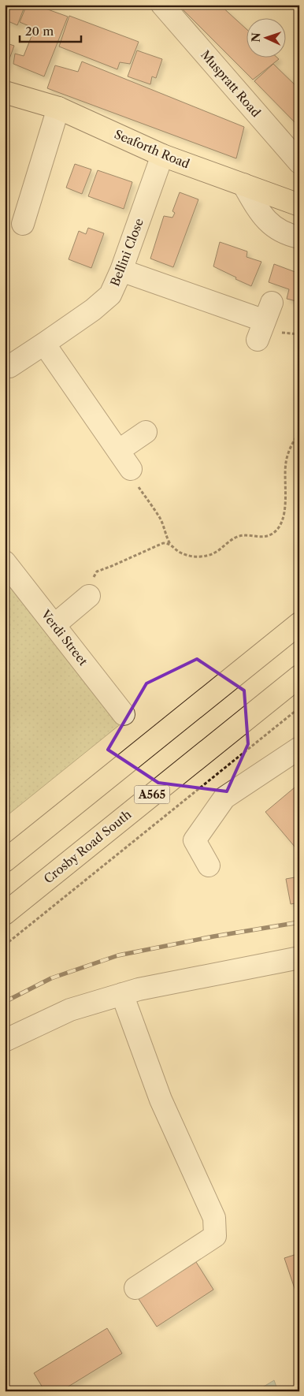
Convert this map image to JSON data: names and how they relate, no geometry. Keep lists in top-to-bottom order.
{
  "streets": {
    "main road": ["Seaforth Road", "A565", "Crosby Road South"],
    "street": ["Muspratt Road", "Bellini Close", "Verdi Street"]
  },
  "crossings": [
    ["Seaforth Road", "Bellini Close"]
  ],
  "scale_bar": "20 m",
  "north": "left"
}
